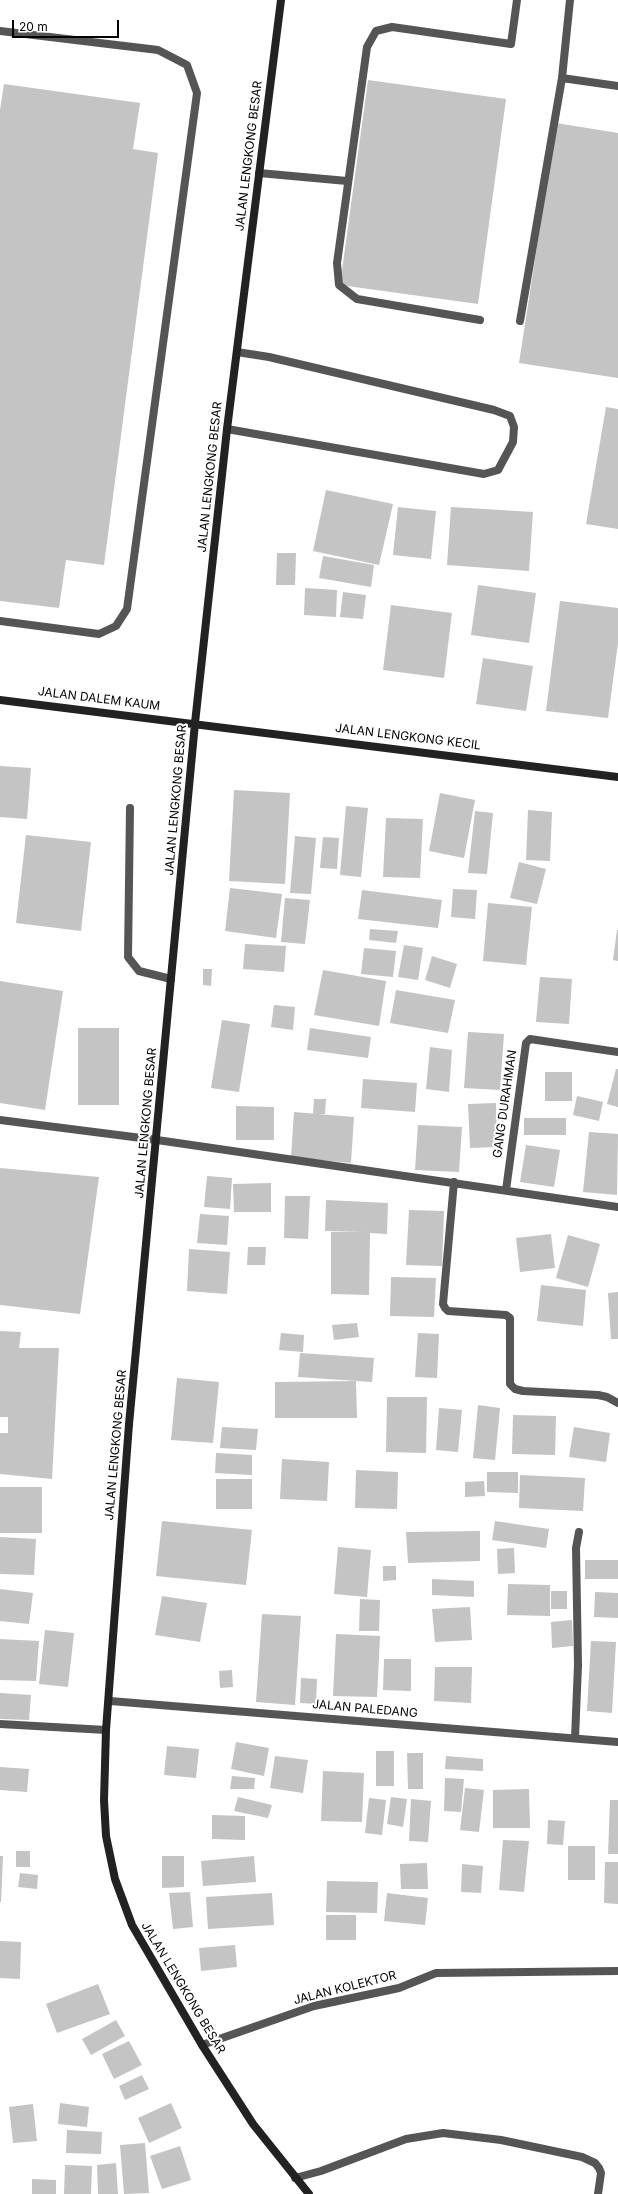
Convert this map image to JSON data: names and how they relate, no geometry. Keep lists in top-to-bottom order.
{
  "streets": {
    "street": [
      "JALAN LENGKONG BESAR",
      "JALAN DALEM KAUM",
      "JALAN LENGKONG KECIL",
      "GANG DURAHMAN",
      "JALAN PALEDANG",
      "JALAN KOLEKTOR"
    ]
  },
  "crossings": [
    ["JALAN LENGKONG BESAR", "JALAN DALEM KAUM"],
    ["JALAN LENGKONG BESAR", "JALAN LENGKONG KECIL"],
    ["JALAN LENGKONG BESAR", "JALAN PALEDANG"],
    ["JALAN LENGKONG BESAR", "JALAN KOLEKTOR"],
    ["JALAN DALEM KAUM", "JALAN LENGKONG KECIL"]
  ],
  "scale_bar": "20 m"
}
